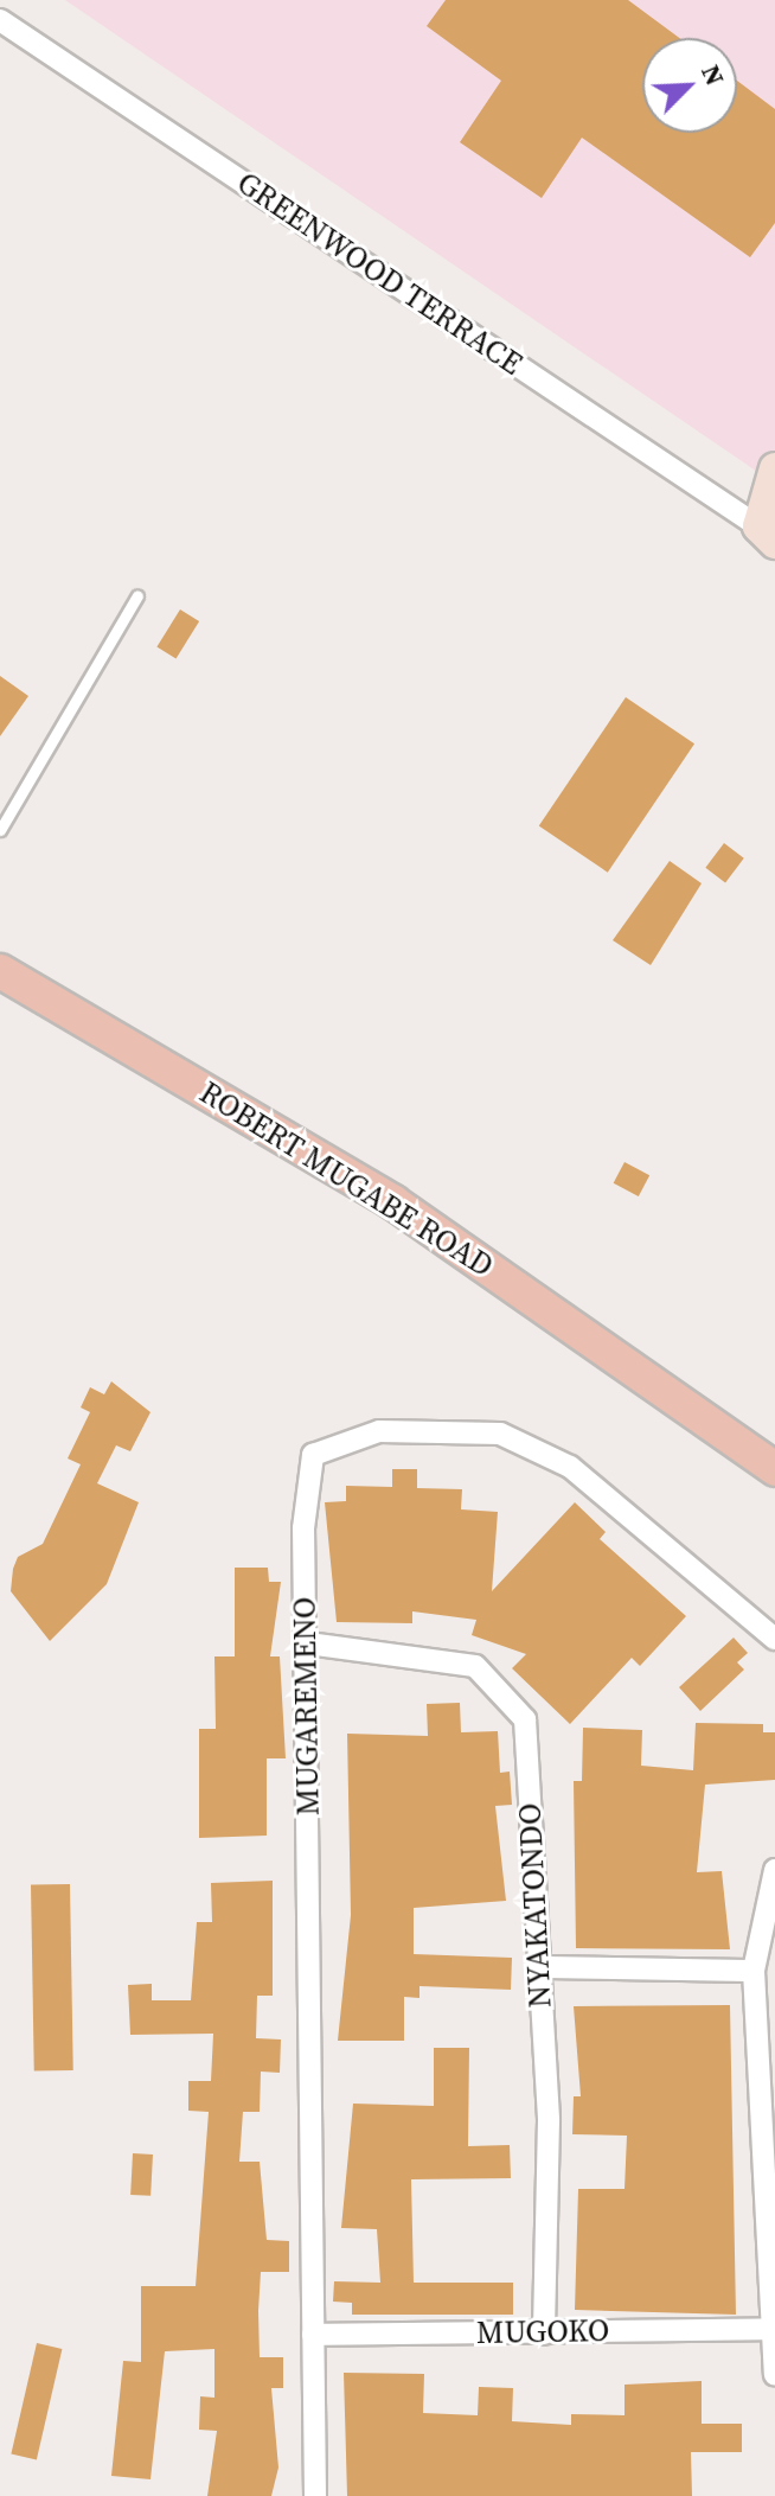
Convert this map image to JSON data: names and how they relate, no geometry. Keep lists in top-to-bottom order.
{
  "streets": {
    "main road": ["ROBERT MUGABE ROAD"],
    "street": [
      "GREENWOOD TERRACE",
      "MUGAREMENO",
      "NYAKATONDO",
      "MUGOKO"
    ]
  },
  "crossings": [
    ["MUGAREMENO", "NYAKATONDO"],
    ["MUGAREMENO", "MUGOKO"],
    ["NYAKATONDO", "MUGOKO"]
  ],
  "north": "top right"
}
